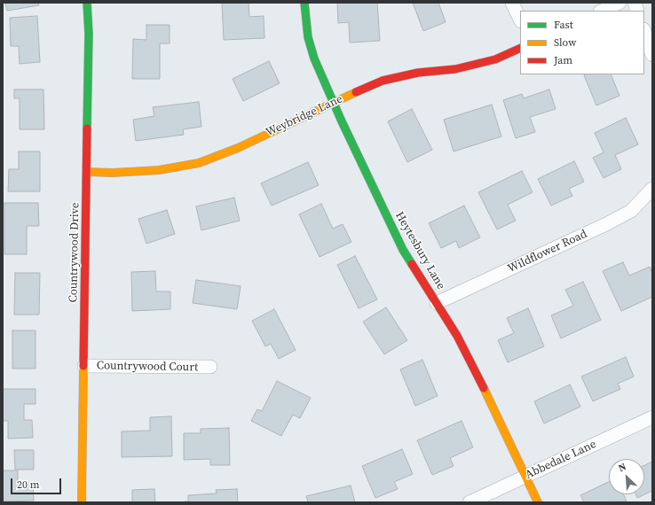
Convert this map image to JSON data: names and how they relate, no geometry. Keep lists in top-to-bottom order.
{
  "streets": {
    "street": [
      "Weybridge Lane",
      "Heytesbury Lane",
      "Wildflower Road",
      "Countrywood Drive",
      "Countrywood Court",
      "Abbedale Lane"
    ]
  },
  "crossings": [
    ["Weybridge Lane", "Heytesbury Lane"],
    ["Weybridge Lane", "Countrywood Drive"],
    ["Heytesbury Lane", "Wildflower Road"],
    ["Heytesbury Lane", "Abbedale Lane"],
    ["Countrywood Drive", "Countrywood Court"]
  ],
  "legend": ["Fast", "Slow", "Jam"],
  "scale_bar": "20 m",
  "north": "top left"
}
